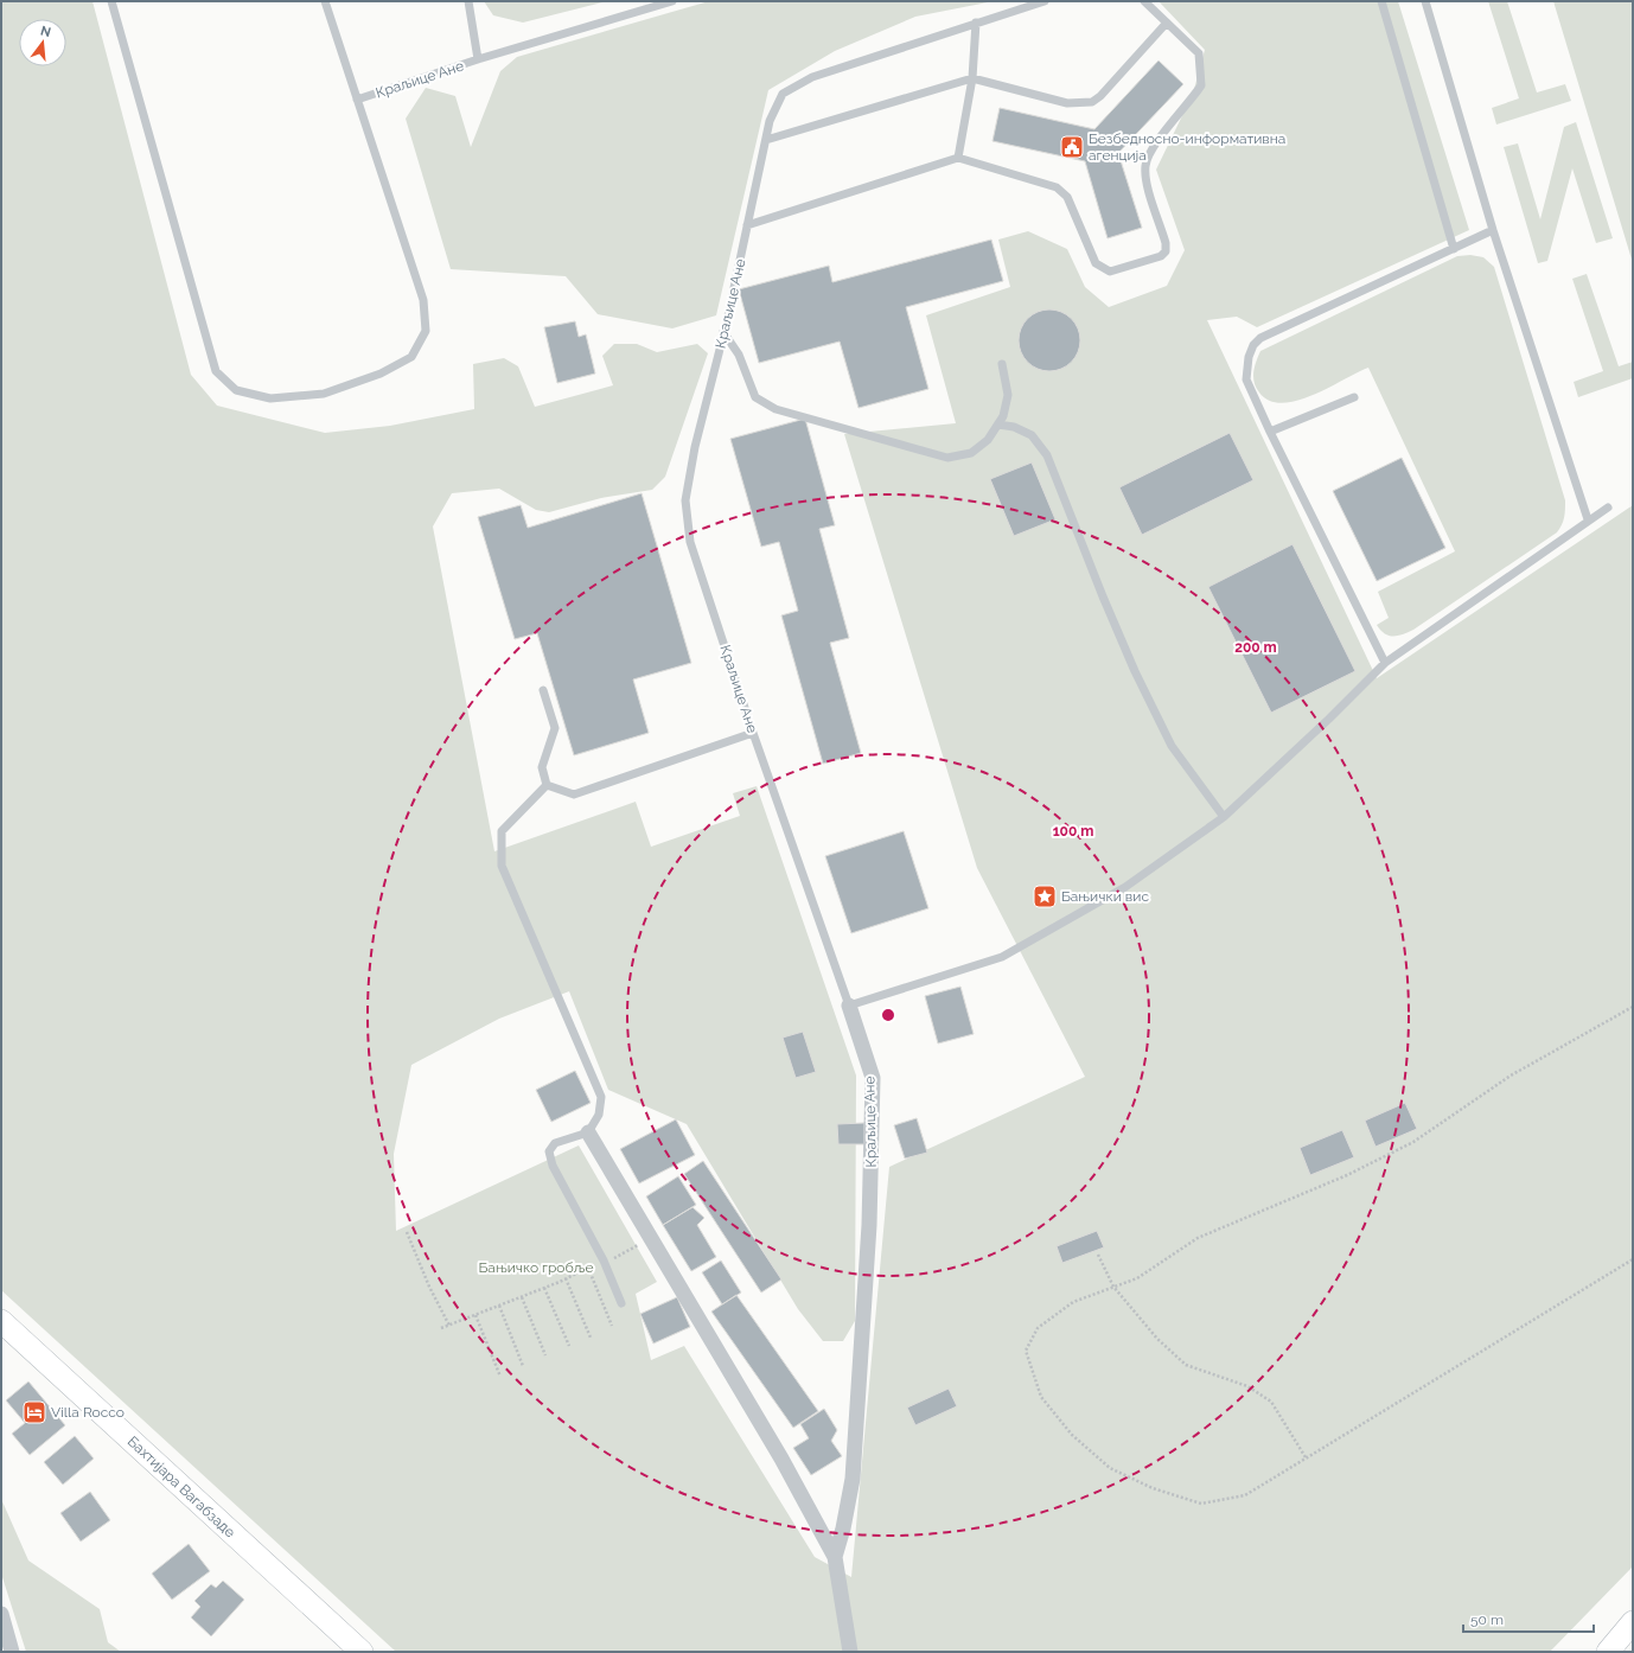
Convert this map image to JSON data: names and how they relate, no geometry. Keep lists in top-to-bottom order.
{
  "streets": {
    "main road": ["Бахтијара Вагабзаде"],
    "street": ["Краљице Ане"]
  },
  "parks": ["Бањичко гробље"],
  "places": {
    "public building": ["Безбедносно-информативна агенција"],
    "place": ["Бањички вис"],
    "hotel": ["Villa Rocco"]
  },
  "scale_bar": "50 m",
  "north": "top",
  "rings": ["200 m", "100 m"]
}
